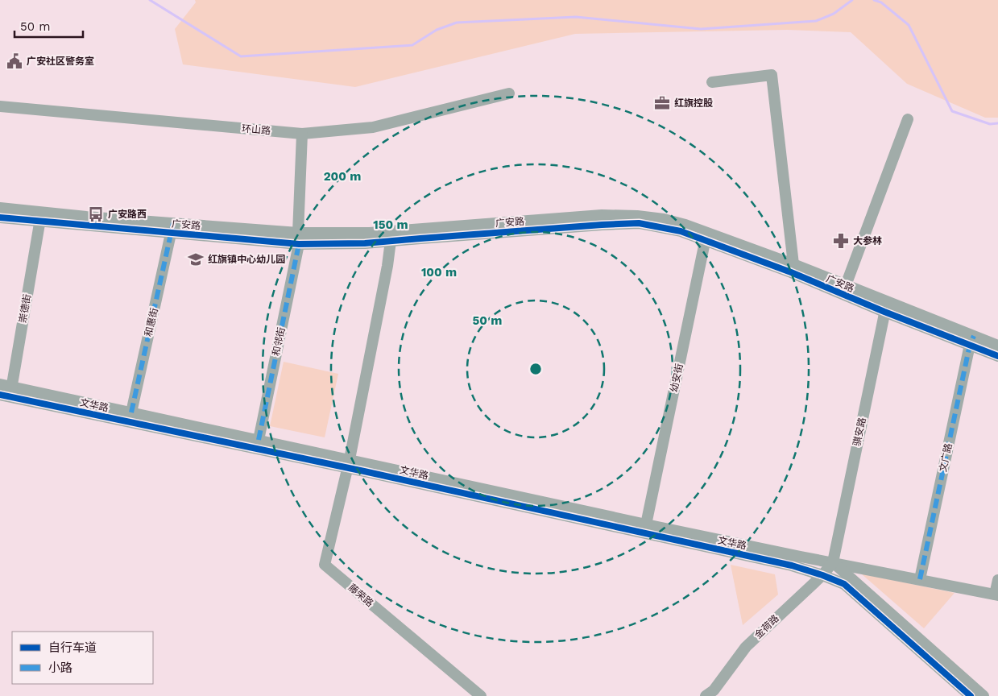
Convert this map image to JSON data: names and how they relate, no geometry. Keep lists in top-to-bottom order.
{
  "streets": {
    "street": [
      "环山路",
      "广安路",
      "崇德街",
      "和惠街",
      "和邻街",
      "幼安街",
      "文华路",
      "骐安路",
      "文广路",
      "藤荣路",
      "金荷路"
    ]
  },
  "crossings": [
    ["环山路", "和邻街"],
    ["广安路", "崇德街"],
    ["广安路", "和惠街"],
    ["广安路", "和邻街"],
    ["广安路", "幼安街"],
    ["广安路", "骐安路"],
    ["广安路", "文广路"],
    ["崇德街", "文华路"],
    ["和惠街", "文华路"],
    ["和邻街", "文华路"],
    ["幼安街", "文华路"],
    ["文华路", "骐安路"],
    ["文华路", "藤荣路"],
    ["文华路", "金荷路"],
    ["骐安路", "金荷路"]
  ],
  "places": {
    "public building": ["广安社区警务室"],
    "office": ["红旗控股"],
    "bus stop": ["广安路西"],
    "pharmacy": ["大参林"],
    "school or university": ["红旗镇中心幼儿园"]
  },
  "legend": ["自行车道", "小路"],
  "scale_bar": "50 m",
  "rings": [
    "200 m",
    "150 m",
    "100 m",
    "50 m"
  ]
}
